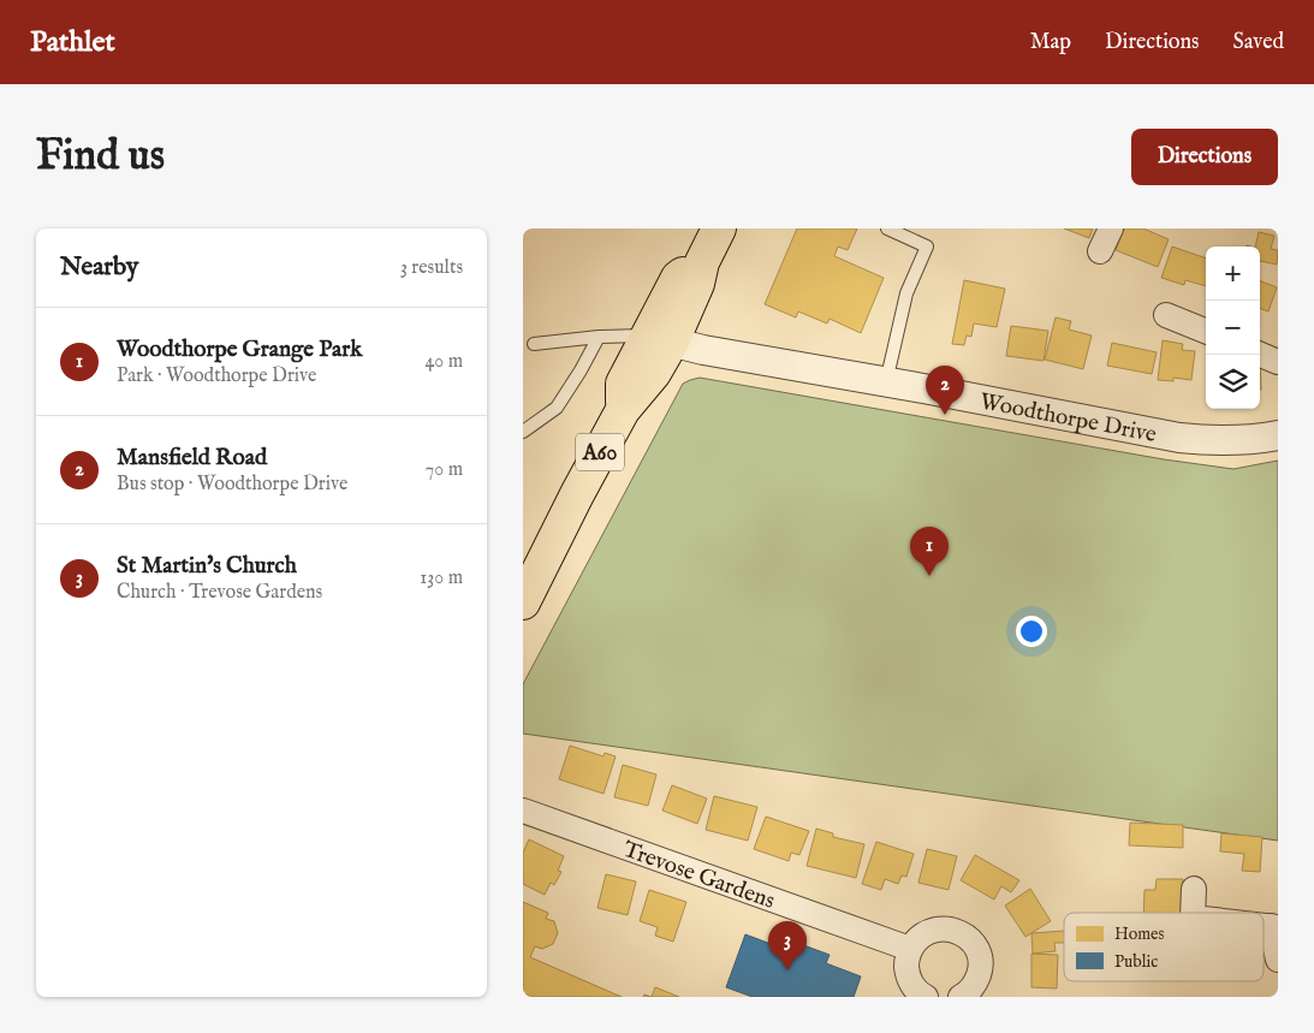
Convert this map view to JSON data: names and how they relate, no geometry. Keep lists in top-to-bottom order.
{
  "streets": {
    "highway": ["A60"],
    "street": ["Woodthorpe Drive", "Trevose Gardens"]
  },
  "crossings": [
    ["Woodthorpe Drive", "A60"]
  ],
  "legend": ["Homes", "Public"],
  "page": {
    "header": "Pathlet",
    "nav": ["Map", "Directions", "Saved"],
    "buttons": "Directions",
    "title": "Find us",
    "heading": ["Nearby", "3 results"],
    "map_buttons": ["+", "−"],
    "list": [
      {
        "mark": "1",
        "name": "Woodthorpe Grange Park",
        "note": "Park · Woodthorpe Drive",
        "value": "40 m"
      },
      {
        "mark": "2",
        "name": "Mansfield Road",
        "note": "Bus stop · Woodthorpe Drive",
        "value": "70 m"
      },
      {
        "mark": "3",
        "name": "St Martin's Church",
        "note": "Church · Trevose Gardens",
        "value": "130 m"
      }
    ],
    "pins": ["2", "1", "3"]
  }
}
